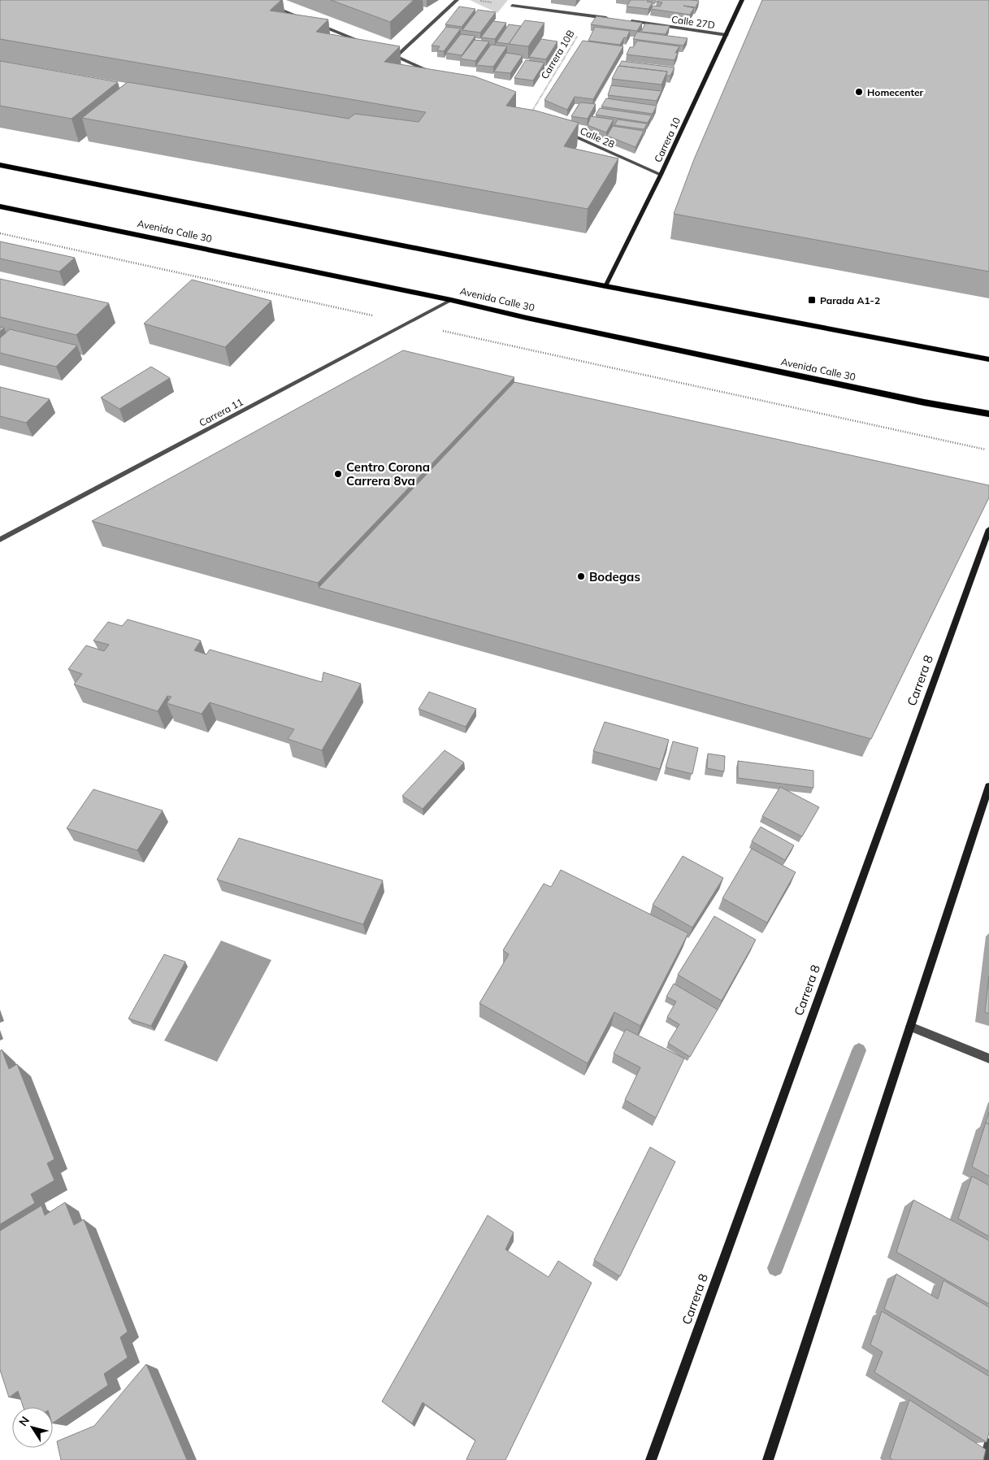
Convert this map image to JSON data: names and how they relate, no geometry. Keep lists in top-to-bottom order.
{
  "streets": {
    "highway": ["Avenida Calle 30"],
    "street": [
      "Calle 27D",
      "Calle 28",
      "Carrera 10",
      "Carrera 11",
      "Carrera 8"
    ],
    "path": ["Carrera 10B"]
  },
  "crossings": [
    ["Calle 27D", "Carrera 10"],
    ["Carrera 10B", "Calle 28"],
    ["Calle 28", "Carrera 10"],
    ["Avenida Calle 30", "Carrera 11"]
  ],
  "places": {
    "other": ["Homecenter", "Centro Corona Carrera 8va", "Bodegas"],
    "transit": ["Parada A1-2"]
  },
  "north": "top left"
}
